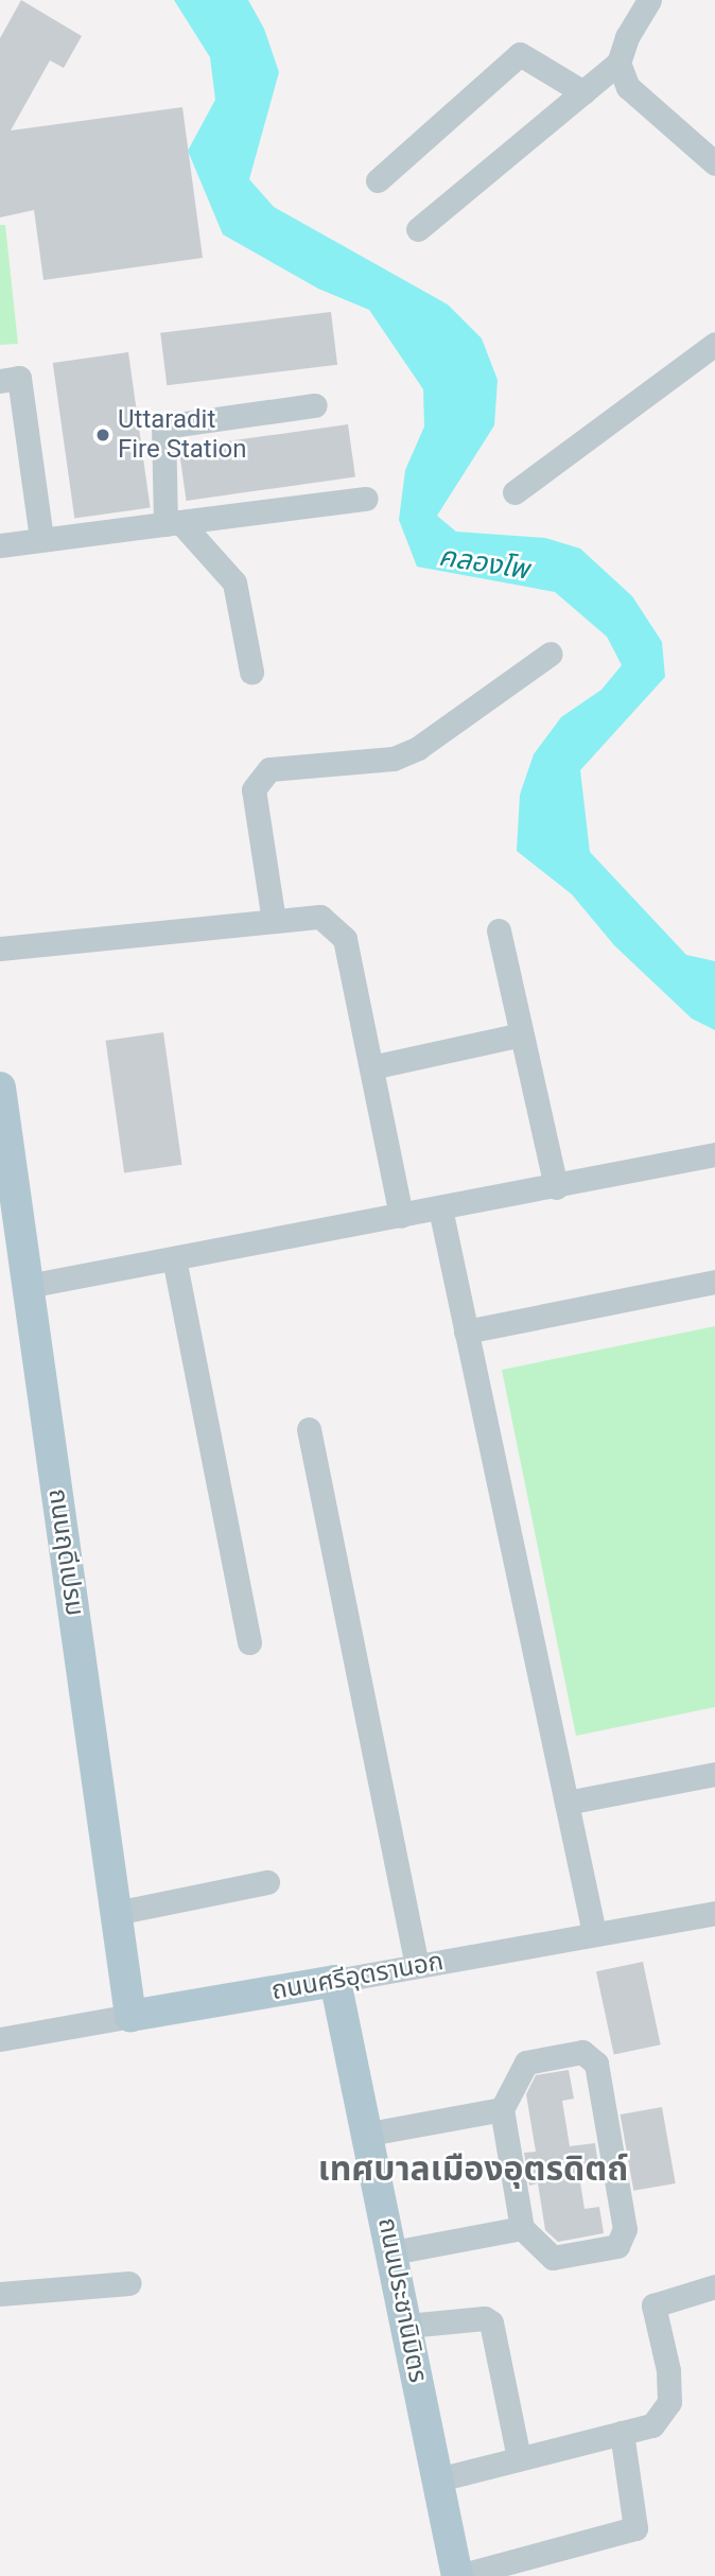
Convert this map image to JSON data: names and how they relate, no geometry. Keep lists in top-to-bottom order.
{
  "streets": {
    "main road": ["ถนนฤดีเปรม", "ถนนศรีอุตรานอก", "ถนนประชานิมิตร"]
  },
  "crossings": [
    ["ถนนฤดีเปรม", "ถนนศรีอุตรานอก"],
    ["ถนนศรีอุตรานอก", "ถนนประชานิมิตร"]
  ],
  "districts": ["เทศบาลเมืองอุตรดิตถ์"],
  "water": ["คลองโพ"],
  "places": ["Uttaradit Fire Station"]
}
